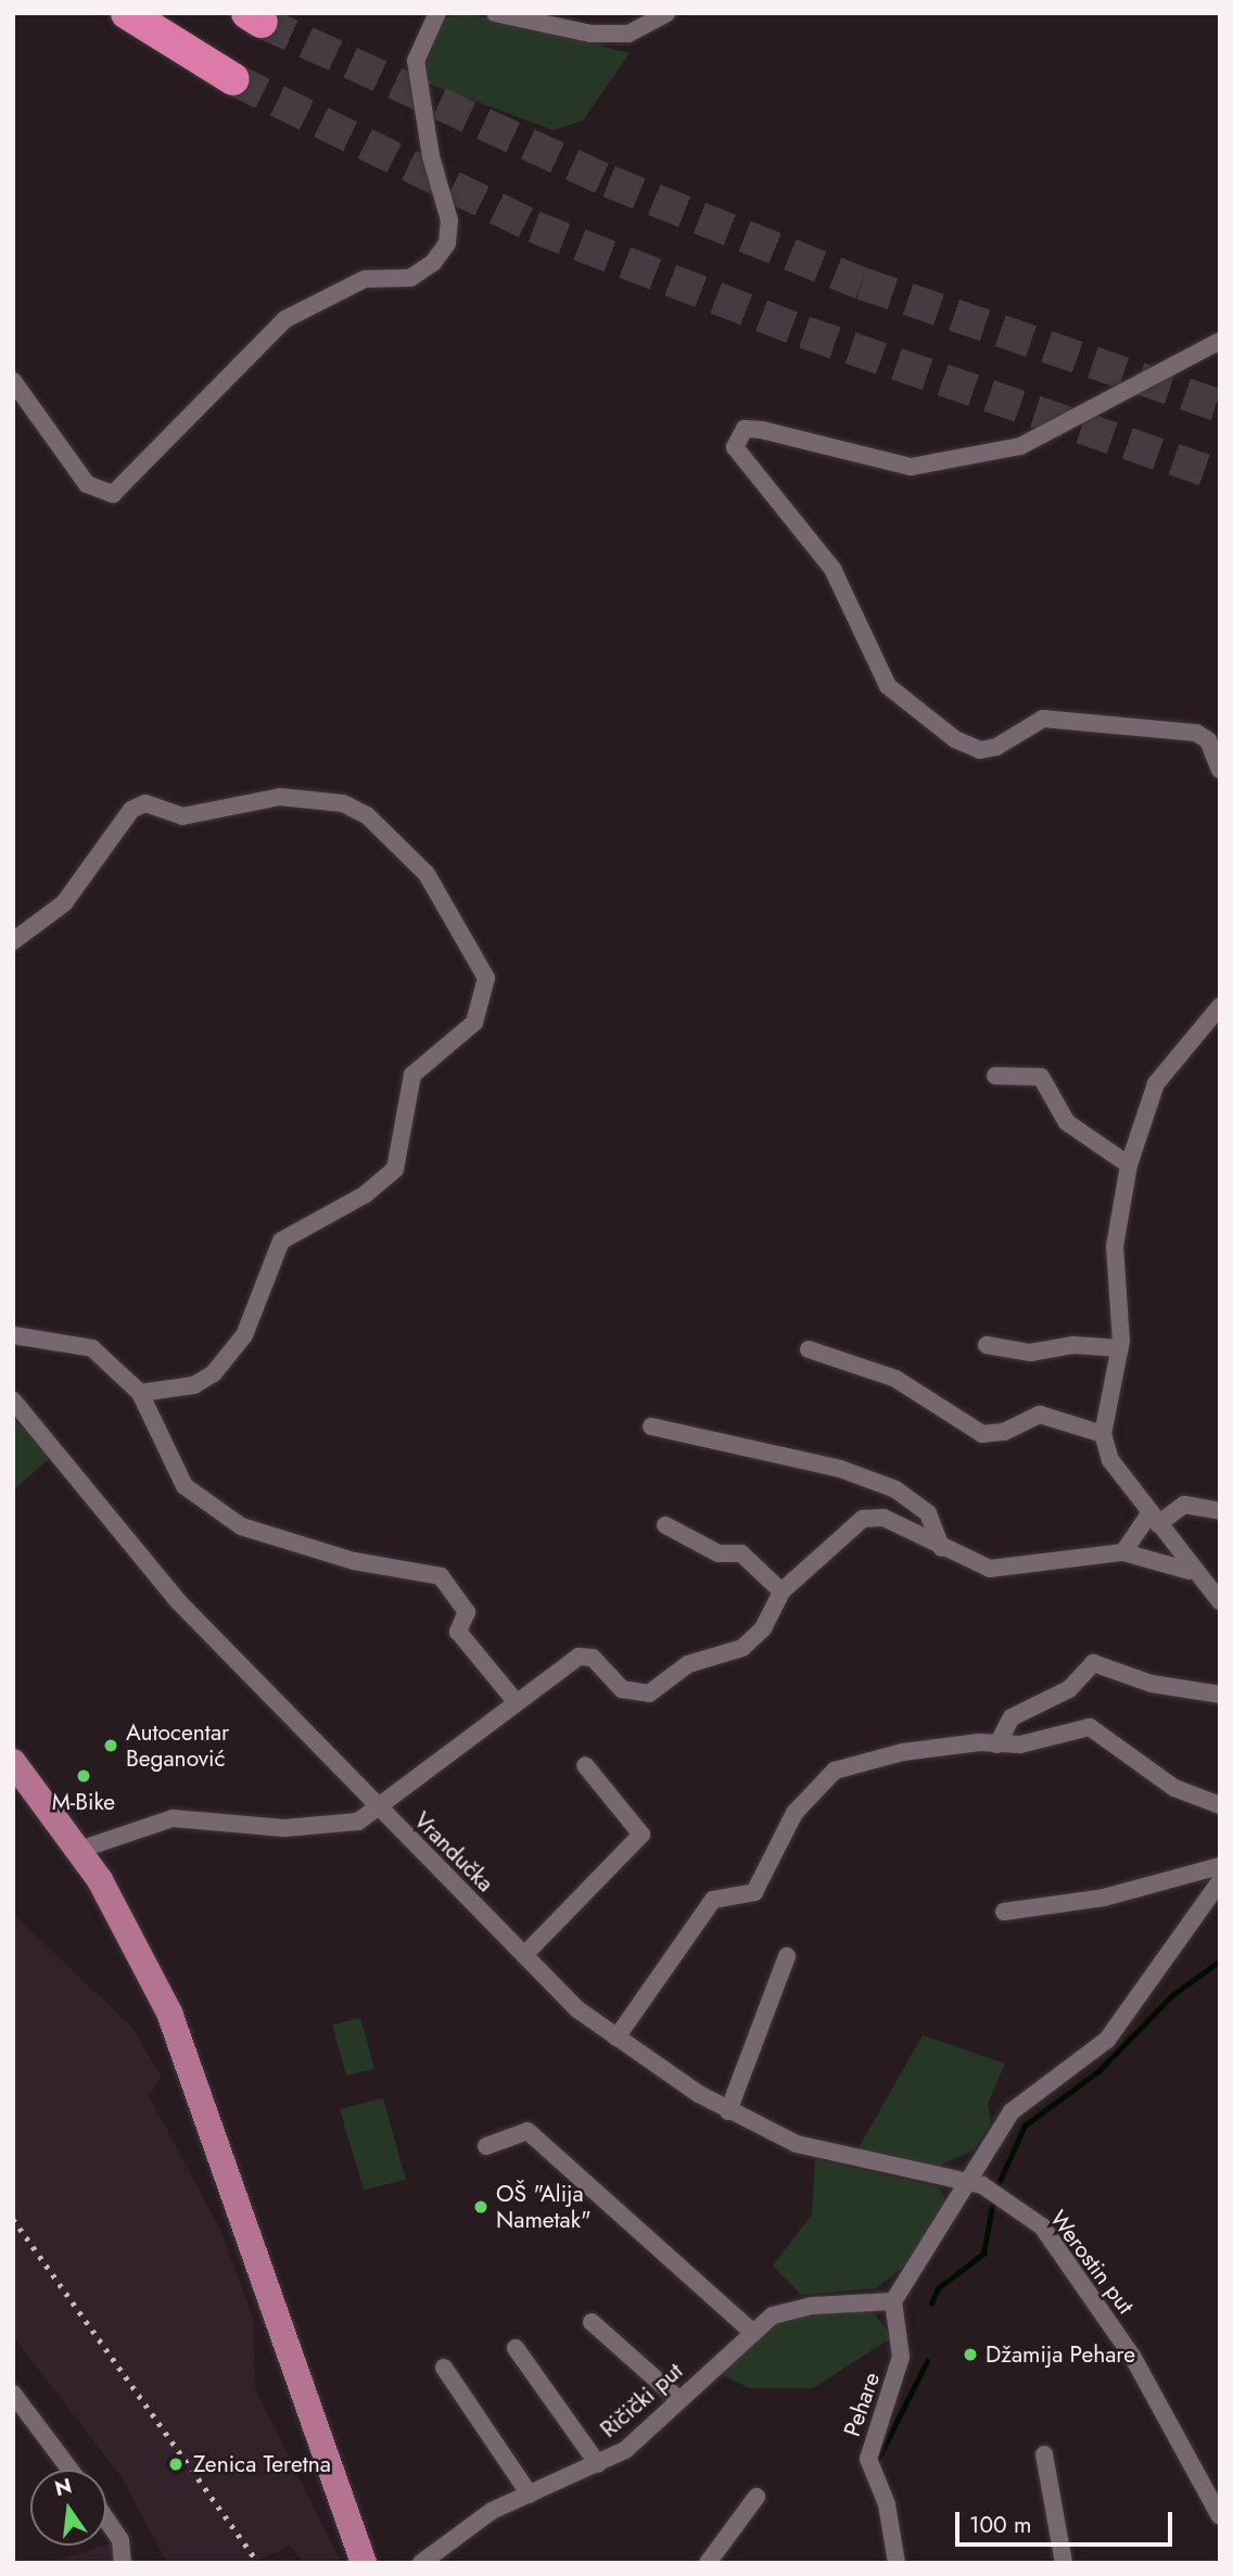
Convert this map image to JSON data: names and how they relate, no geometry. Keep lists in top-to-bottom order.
{
  "streets": {
    "street": [
      "Vrandučka",
      "Werostin put",
      "Ričički put",
      "Pehare"
    ]
  },
  "crossings": [
    ["Vrandučka", "Werostin put"],
    ["Ričički put", "Pehare"]
  ],
  "places": [
    "Autocentar Beganović",
    "M-Bike",
    "OŠ \"Alija Nametak\"",
    "Džamija Pehare",
    "Zenica Teretna"
  ],
  "scale_bar": "100 m",
  "north": "top"
}
